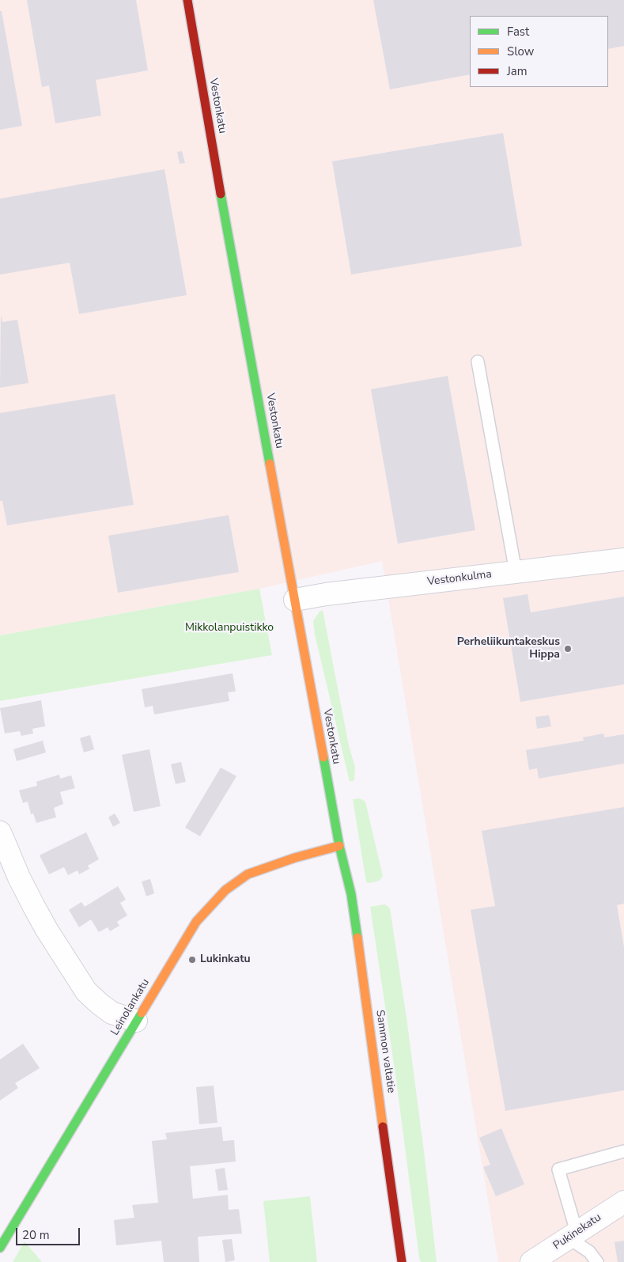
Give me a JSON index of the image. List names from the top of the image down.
{
  "streets": {
    "main road": ["Vestonkatu", "Leinolankatu", "Sammon valtatie"],
    "street": ["Vestonkulma", "Pukinekatu"]
  },
  "crossings": [
    ["Vestonkatu", "Vestonkulma"],
    ["Vestonkatu", "Leinolankatu"],
    ["Vestonkatu", "Sammon valtatie"],
    ["Leinolankatu", "Sammon valtatie"]
  ],
  "parks": ["Mikkolanpuistikko"],
  "places": ["Perheliikuntakeskus Hippa", "Lukinkatu"],
  "legend": ["Fast", "Slow", "Jam"],
  "scale_bar": "20 m"
}
